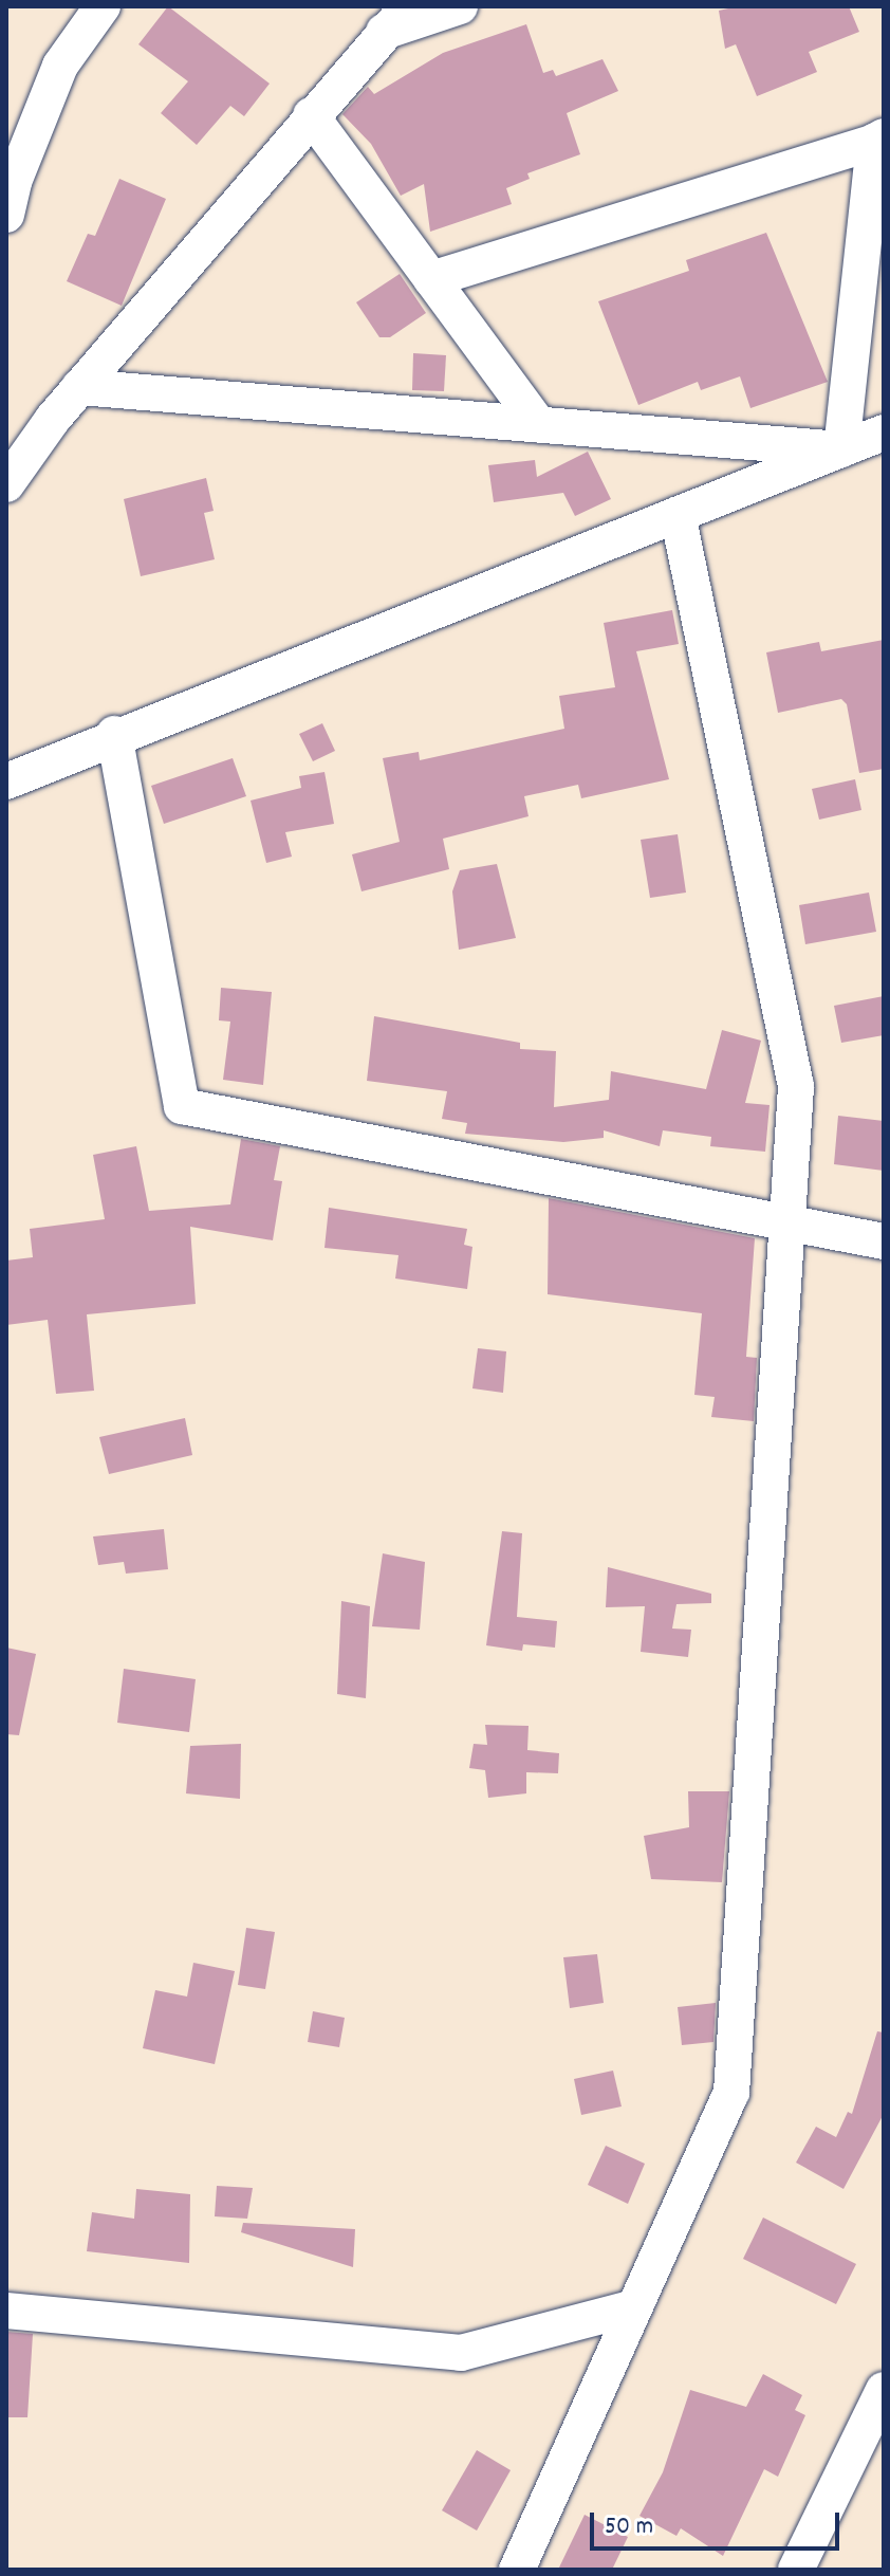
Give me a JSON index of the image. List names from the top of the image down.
{
  "scale_bar": "50 m"
}
